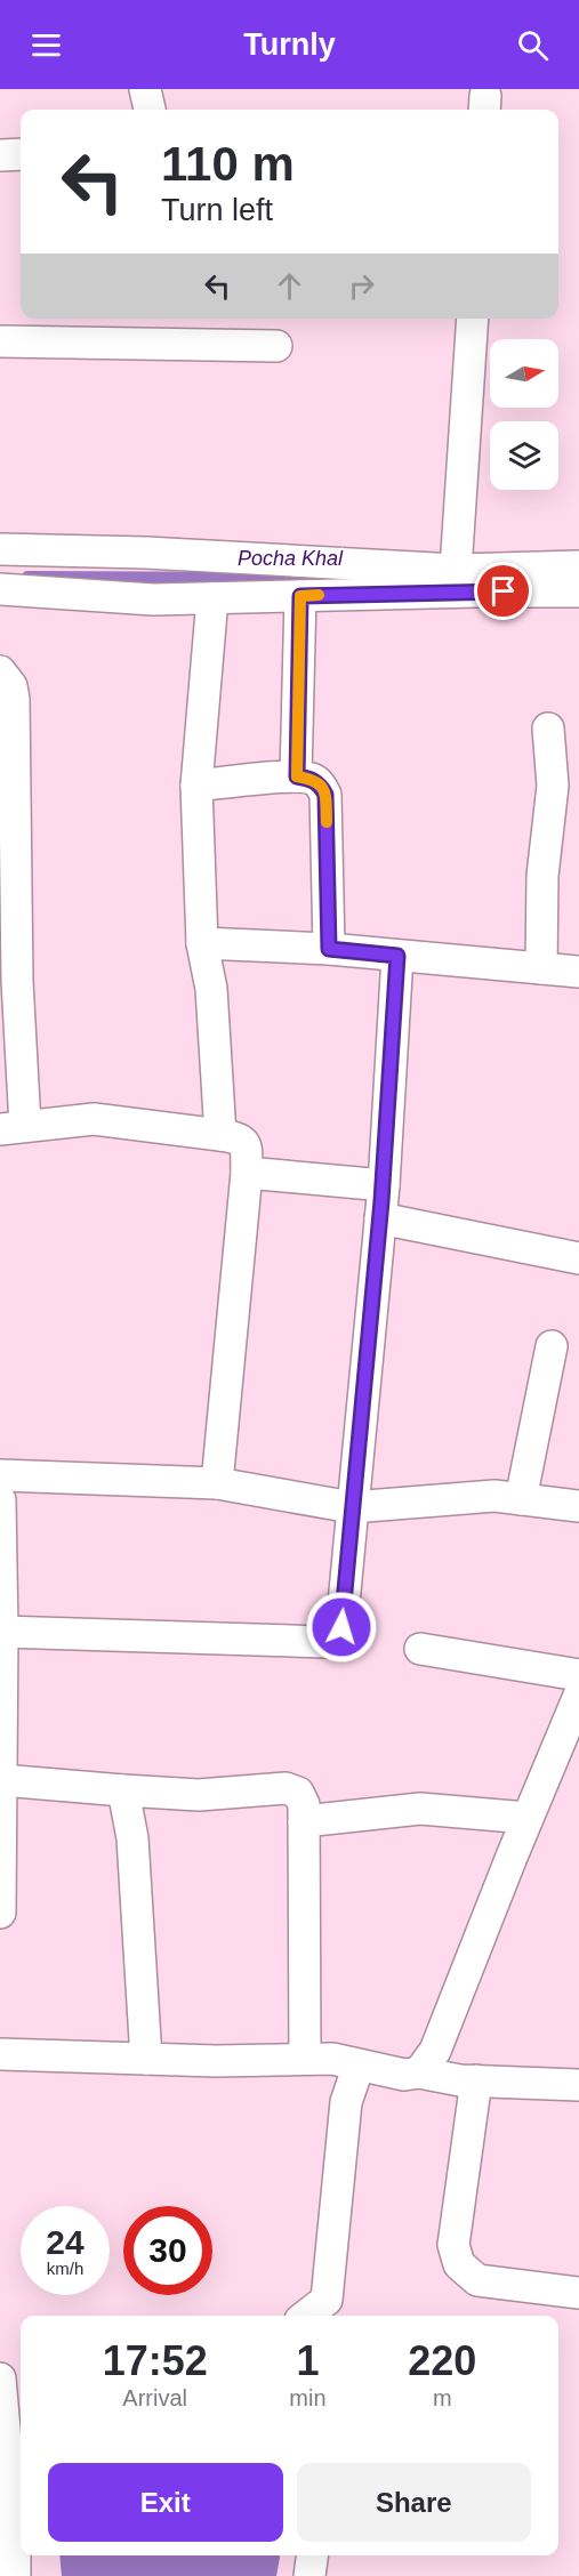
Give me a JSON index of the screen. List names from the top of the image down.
{
  "water": ["Pocha Khal"],
  "north": "right",
  "page": {
    "header": "Turnly",
    "turn": ["110 m", "Turn left"],
    "speed": "24 km/h",
    "limit": "30",
    "eta": [
      "17:52",
      "Arrival",
      "1",
      "min",
      "220",
      "m"
    ],
    "buttons": ["Exit", "Share"]
  }
}
